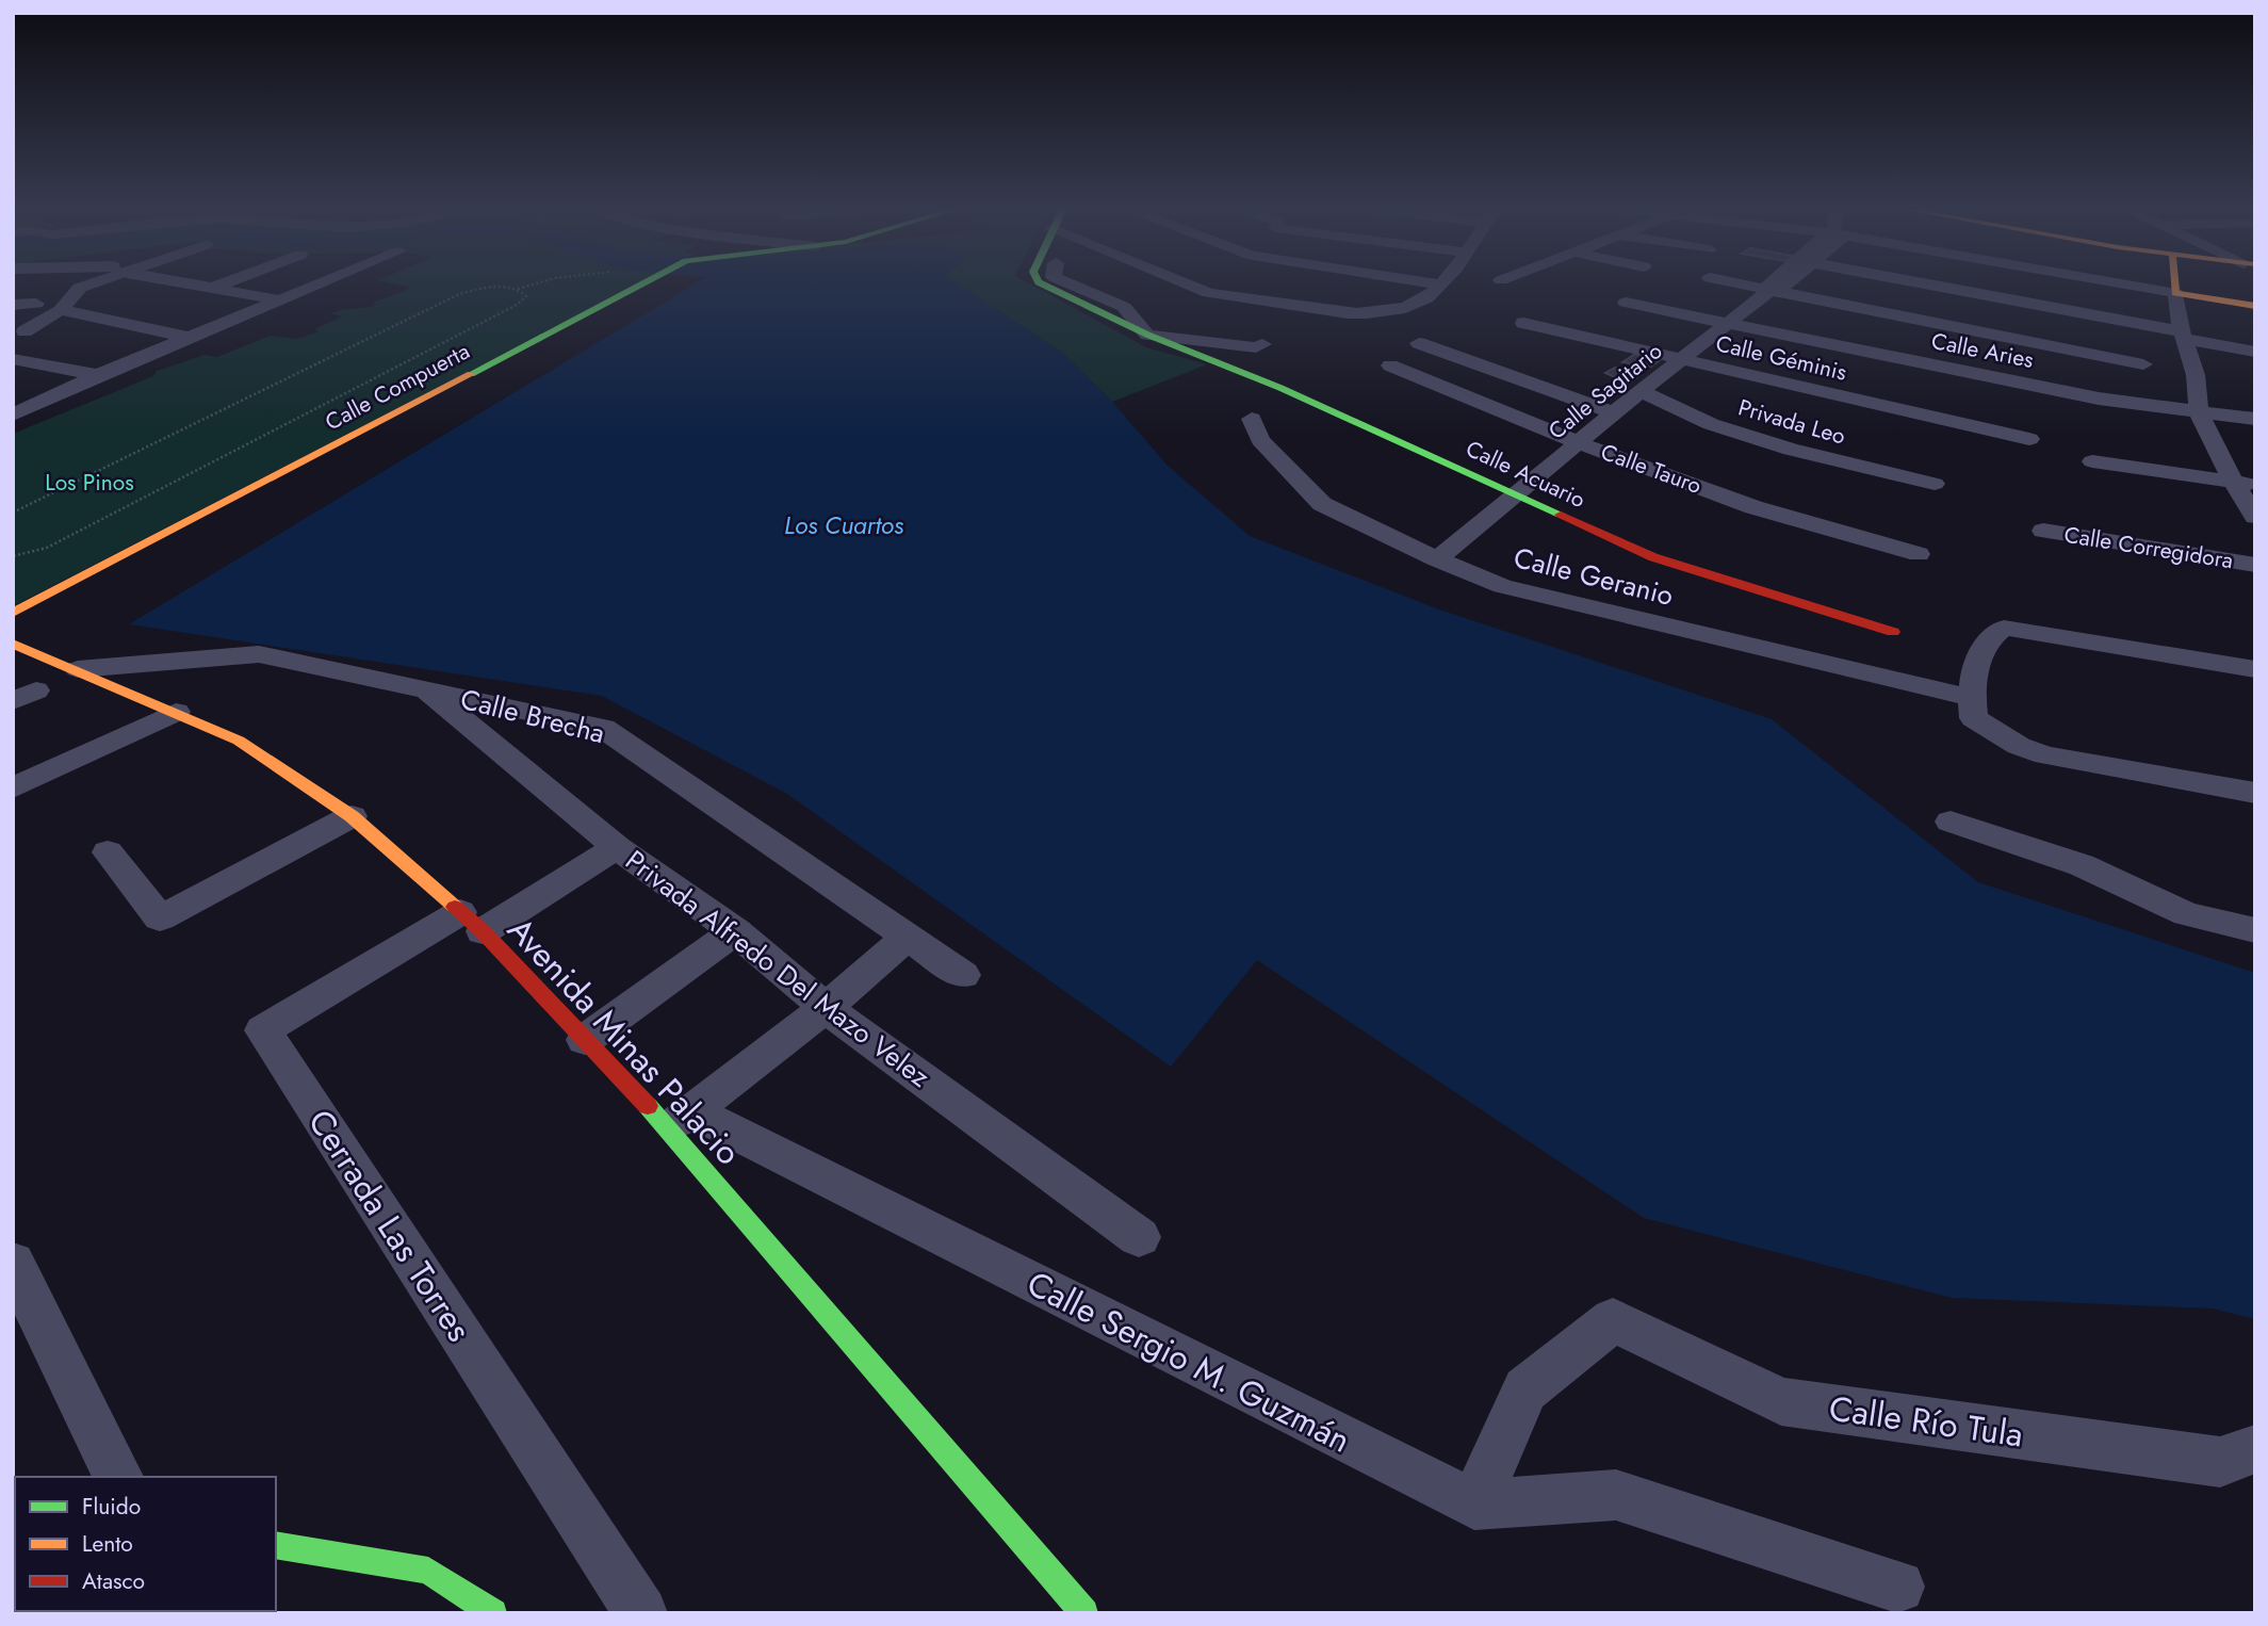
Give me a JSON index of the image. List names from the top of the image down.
{
  "streets": {
    "street": [
      "Calle Aries",
      "Calle Géminis",
      "Calle Compuerta",
      "Calle Sagitario",
      "Privada Leo",
      "Calle Tauro",
      "Calle Acuario",
      "Calle Corregidora",
      "Calle Geranio",
      "Calle Brecha",
      "Privada Alfredo Del Mazo Velez",
      "Avenida Minas Palacio",
      "Cerrada Las Torres",
      "Calle Sergio M. Guzmán",
      "Calle Río Tula"
    ]
  },
  "crossings": [
    ["Calle Aries", "Calle Sagitario"],
    ["Calle Géminis", "Calle Sagitario"],
    ["Calle Sagitario", "Privada Leo"],
    ["Calle Sagitario", "Calle Tauro"],
    ["Calle Sagitario", "Calle Acuario"],
    ["Calle Sagitario", "Calle Geranio"],
    ["Calle Brecha", "Privada Alfredo Del Mazo Velez"],
    ["Calle Brecha", "Avenida Minas Palacio"],
    ["Avenida Minas Palacio", "Cerrada Las Torres"],
    ["Avenida Minas Palacio", "Calle Sergio M. Guzmán"],
    ["Calle Sergio M. Guzmán", "Calle Río Tula"]
  ],
  "water": ["Los Cuartos"],
  "parks": ["Los Pinos"],
  "legend": ["Fluido", "Lento", "Atasco"]
}
